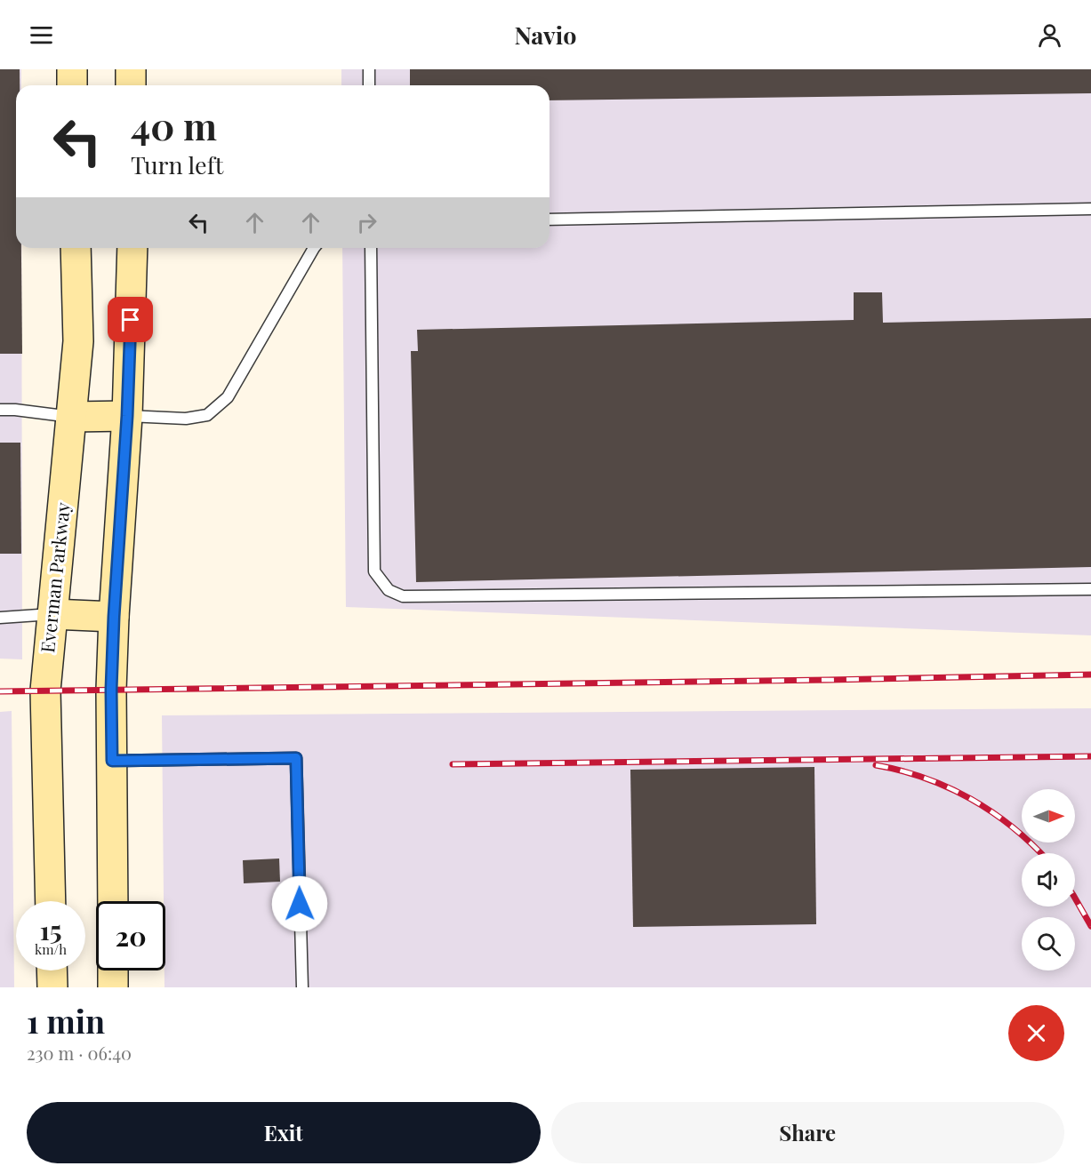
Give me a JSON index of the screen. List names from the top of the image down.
{
  "streets": {
    "main road": ["Everman Parkway"]
  },
  "north": "right",
  "page": {
    "header": "Navio",
    "turn": ["40 m", "Turn left"],
    "speed": "15 km/h",
    "limit": "20",
    "heading": ["1 min", "230 m · 06:40"],
    "buttons": ["Exit", "Share"]
  }
}
